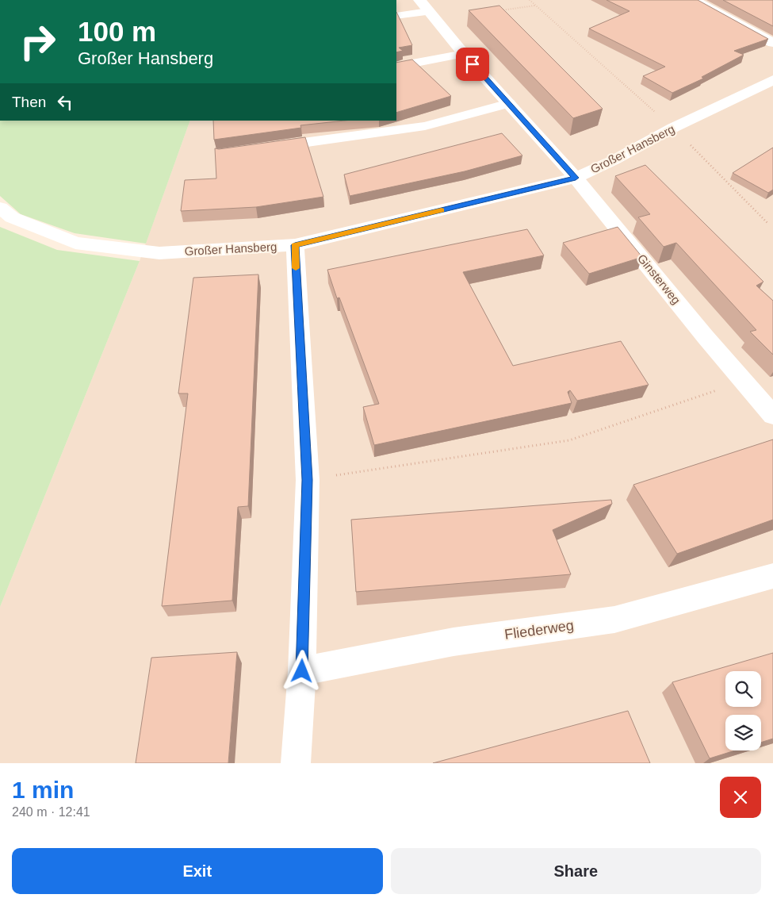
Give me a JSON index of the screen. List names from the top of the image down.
{
  "streets": {
    "street": ["Großer Hansberg", "Ginsterweg", "Fliederweg"]
  },
  "crossings": [
    ["Großer Hansberg", "Ginsterweg"]
  ],
  "page": {
    "turn": ["100 m", "Großer Hansberg"],
    "then": "Then",
    "heading": ["1 min", "240 m · 12:41"],
    "buttons": ["Exit", "Share"]
  }
}
